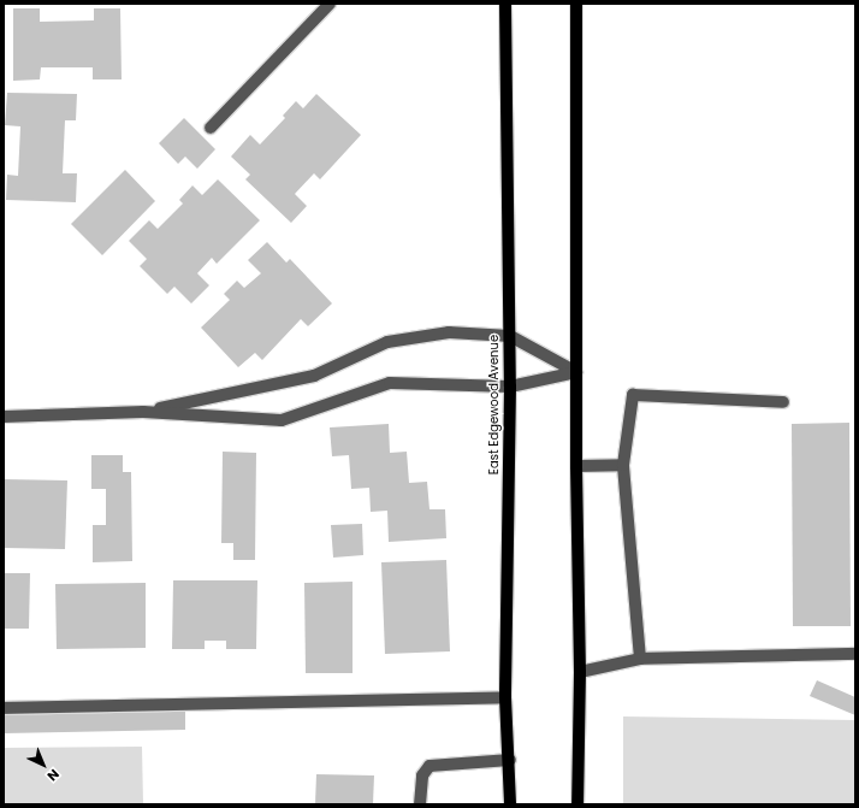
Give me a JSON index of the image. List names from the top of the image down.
{
  "streets": {
    "main road": ["East Edgewood Avenue"]
  },
  "north": "bottom right"
}
